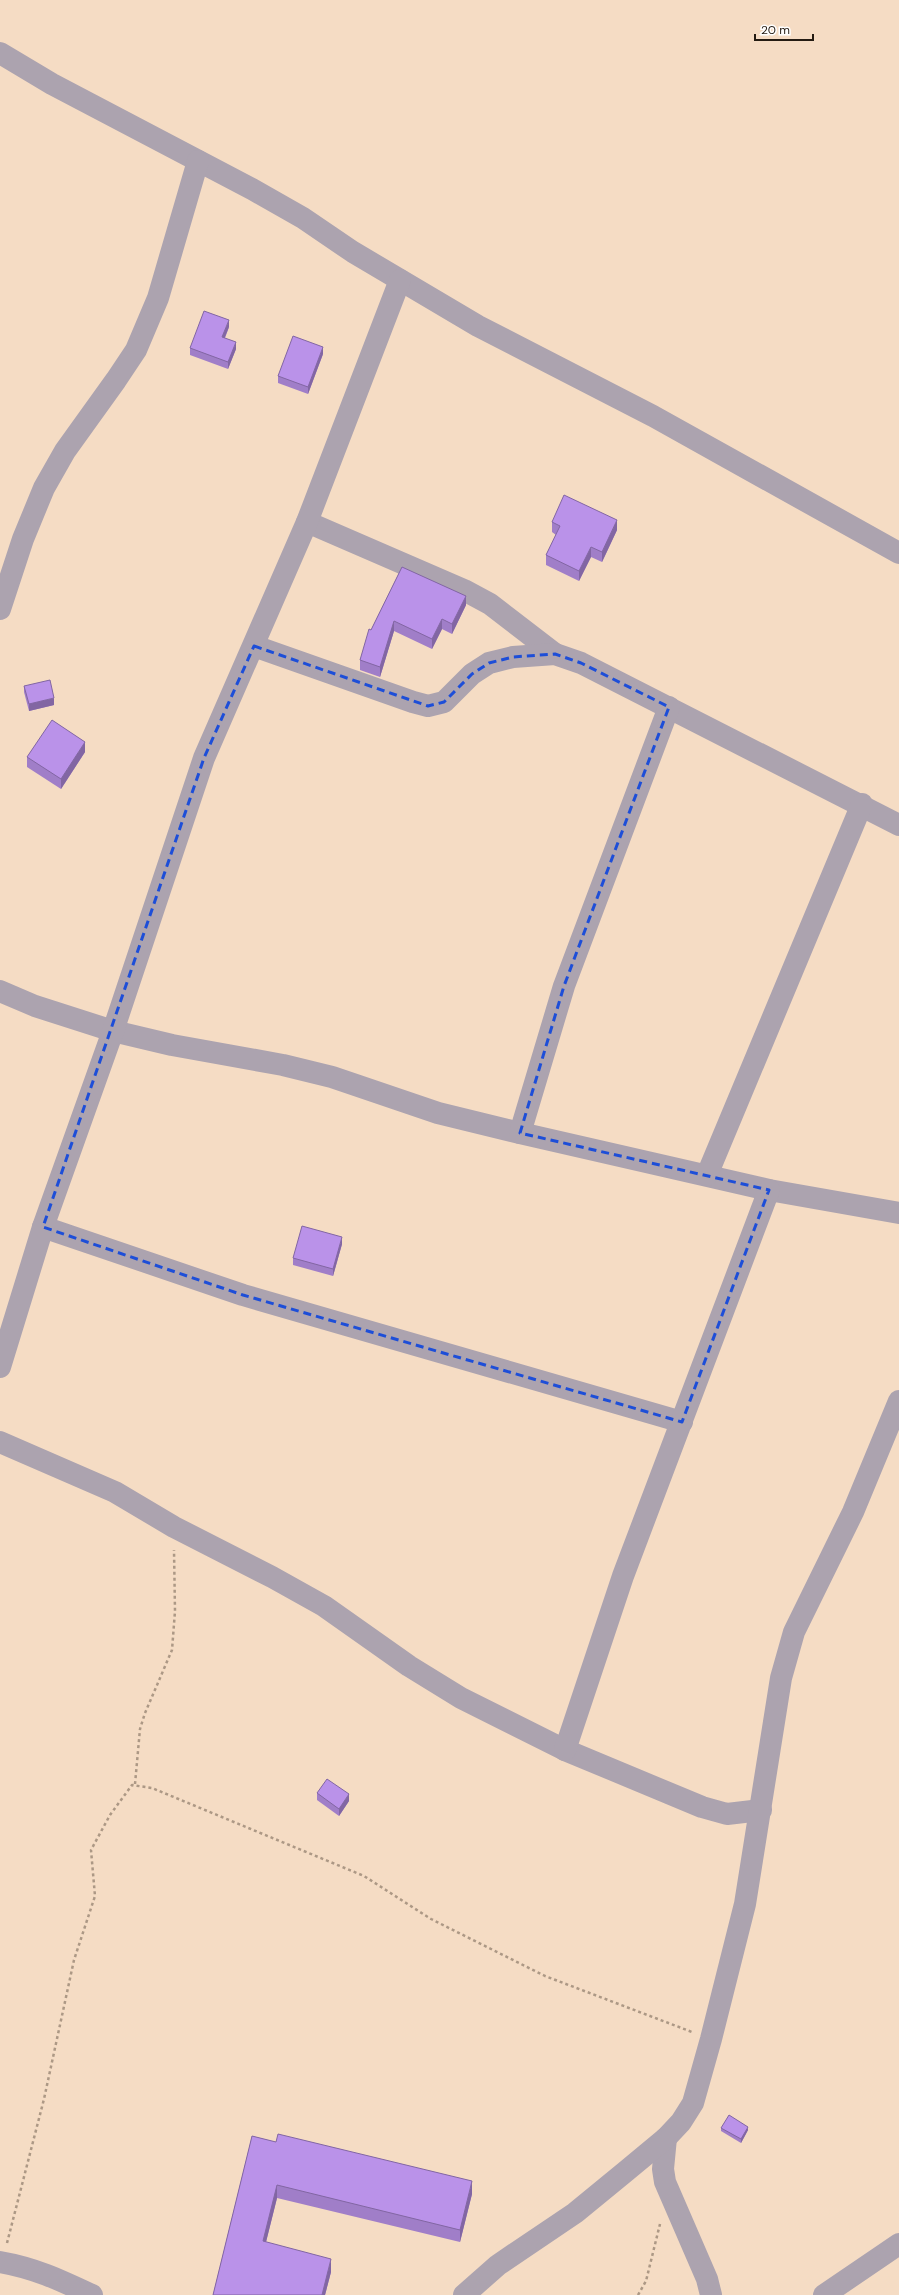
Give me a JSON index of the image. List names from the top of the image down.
{
  "scale_bar": "20 m"
}
